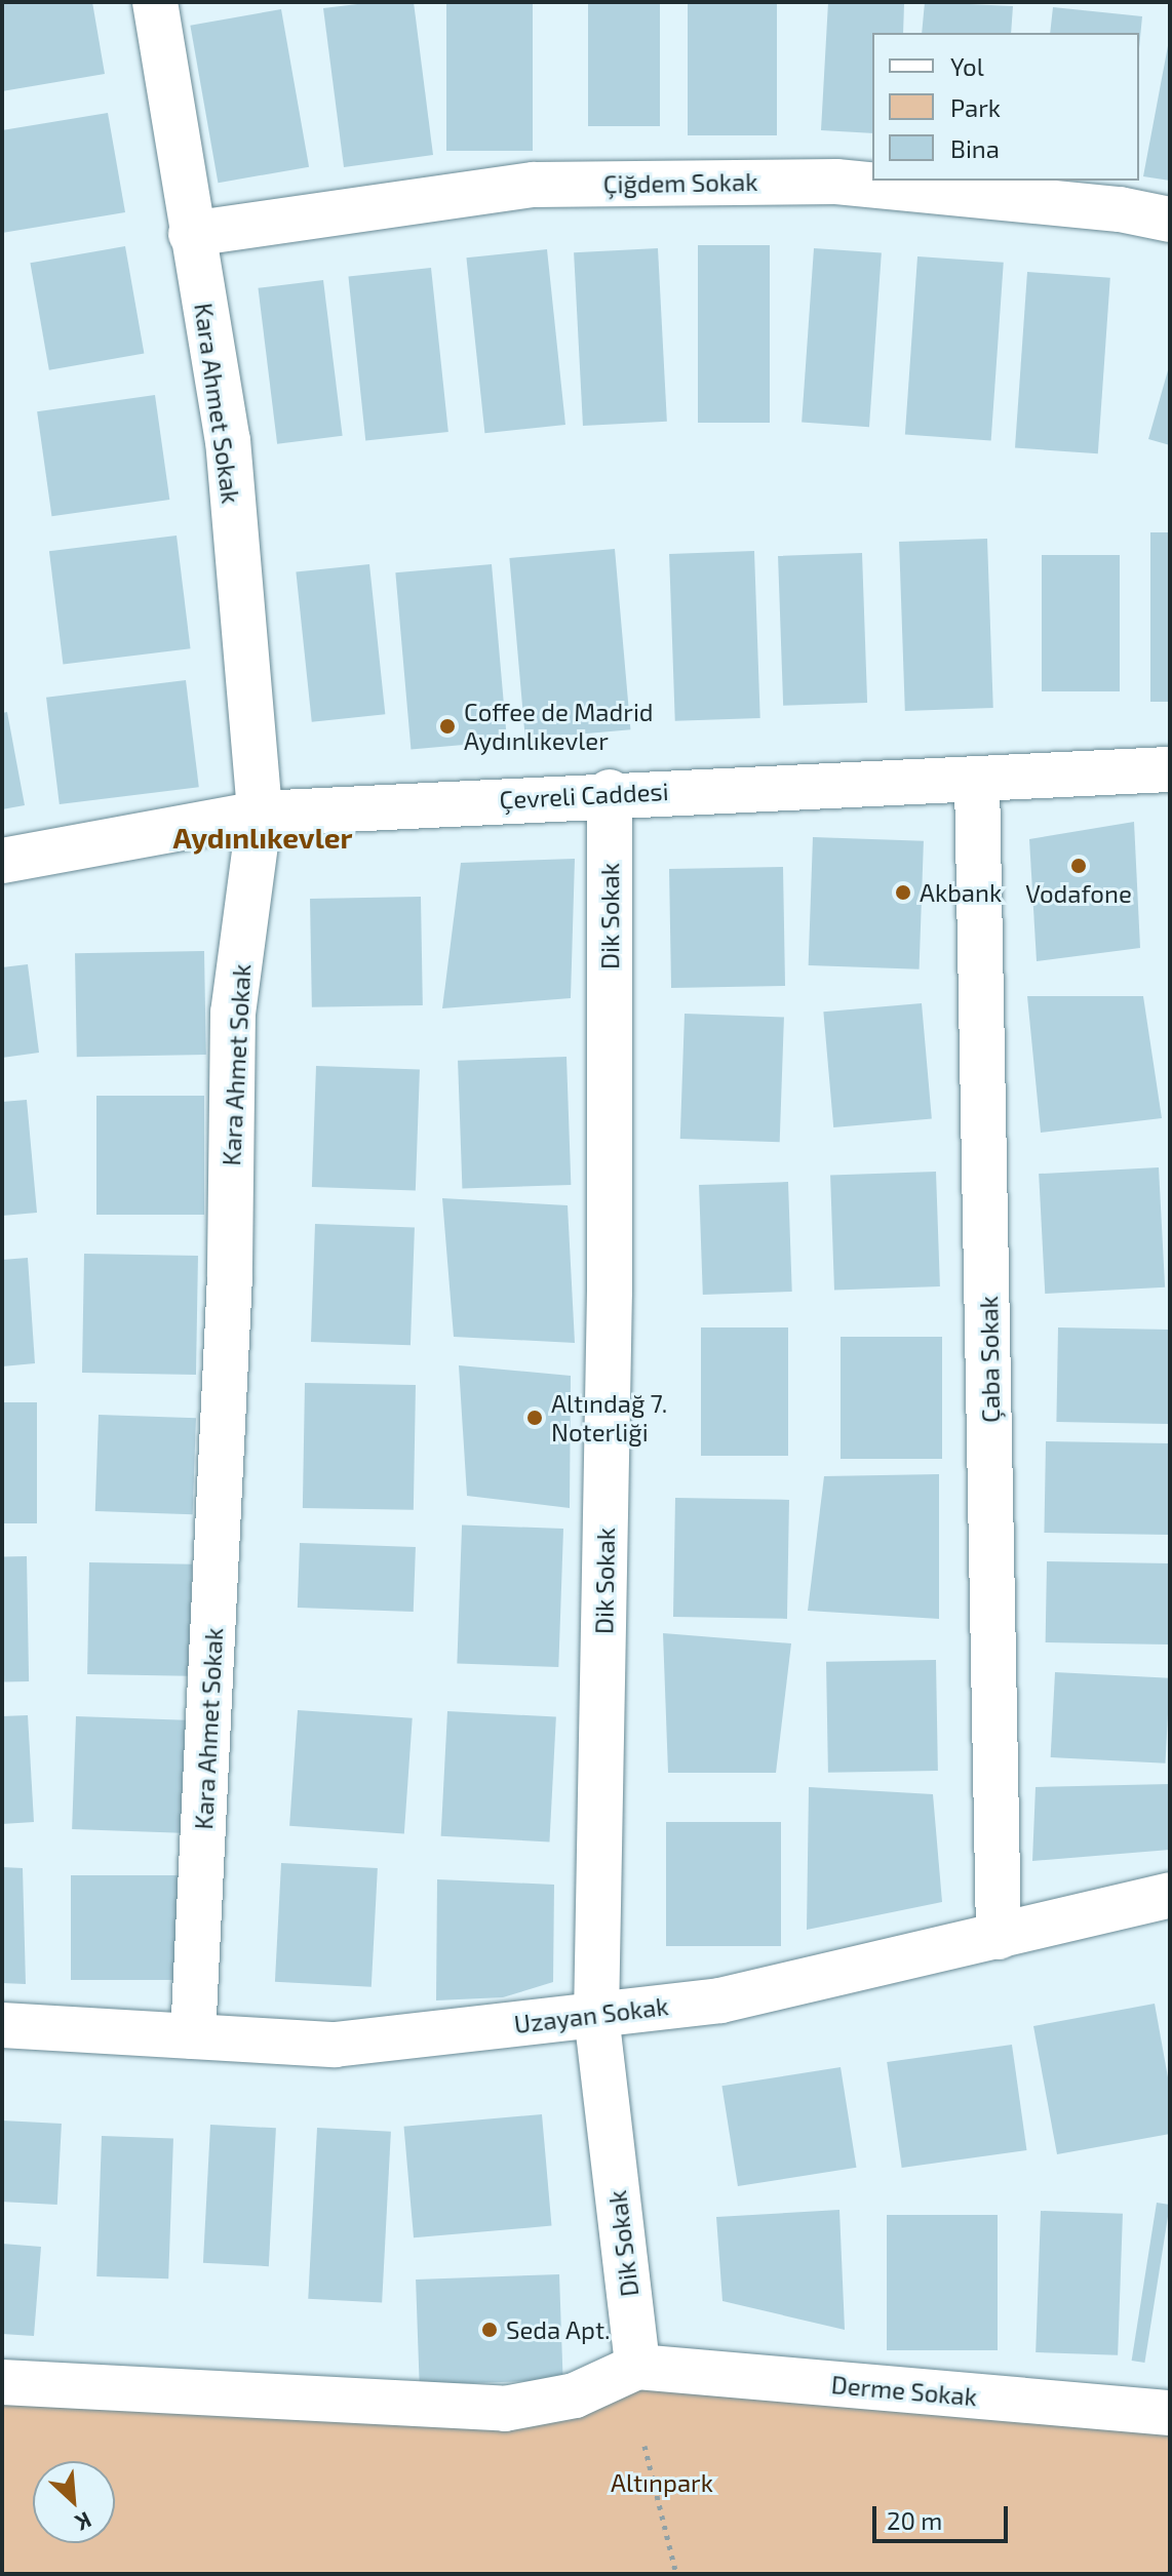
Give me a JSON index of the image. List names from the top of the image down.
{
  "streets": {
    "street": [
      "Çiğdem Sokak",
      "Kara Ahmet Sokak",
      "Çevreli Caddesi",
      "Dik Sokak",
      "Çaba Sokak",
      "Uzayan Sokak",
      "Derme Sokak"
    ]
  },
  "crossings": [
    ["Çiğdem Sokak", "Kara Ahmet Sokak"],
    ["Kara Ahmet Sokak", "Çevreli Caddesi"],
    ["Kara Ahmet Sokak", "Uzayan Sokak"],
    ["Çevreli Caddesi", "Dik Sokak"],
    ["Çevreli Caddesi", "Çaba Sokak"],
    ["Dik Sokak", "Uzayan Sokak"],
    ["Dik Sokak", "Derme Sokak"],
    ["Çaba Sokak", "Uzayan Sokak"]
  ],
  "districts": ["Aydınlıkevler"],
  "parks": ["Altınpark"],
  "places": [
    "Coffee de Madrid Aydınlıkevler",
    "Vodafone",
    "Akbank",
    "Altındağ 7. Noterliği",
    "Seda Apt."
  ],
  "legend": ["Yol", "Park", "Bina"],
  "scale_bar": "20 m",
  "north": "bottom right"
}
